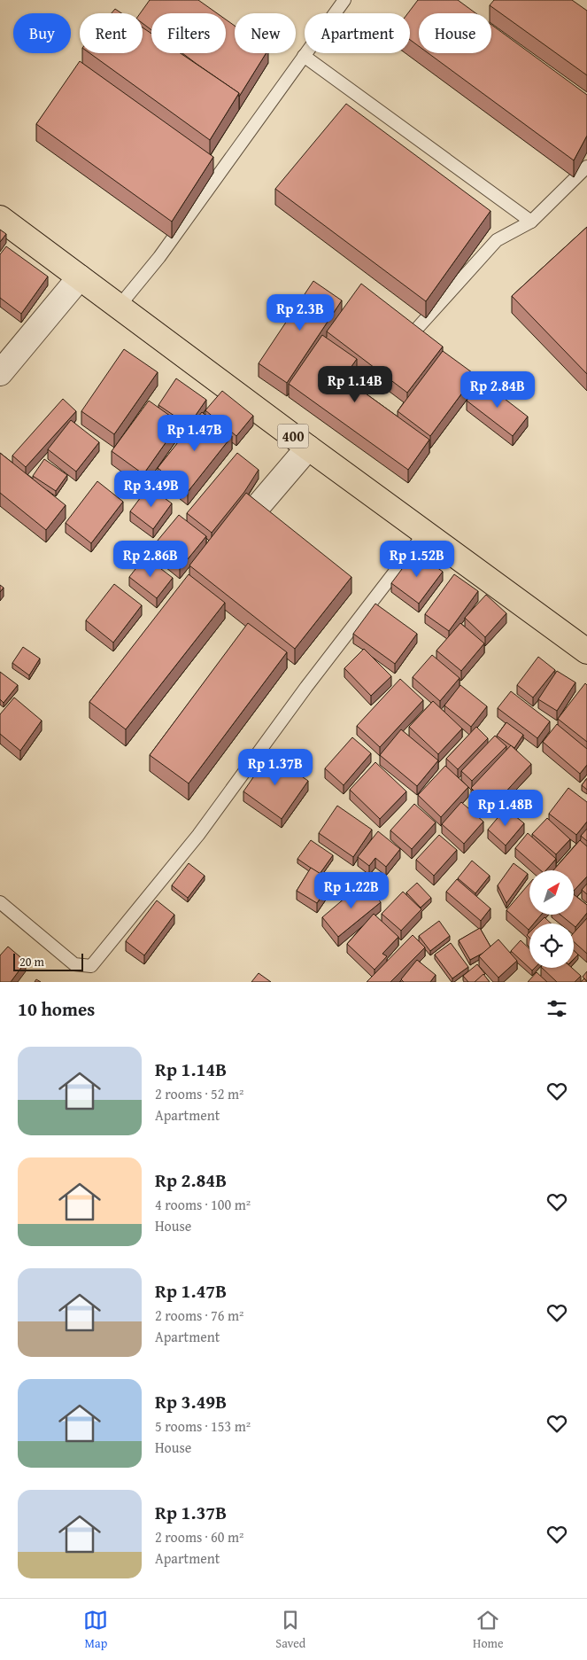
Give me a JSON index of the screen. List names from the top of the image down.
{
  "streets": {
    "main road": ["400"]
  },
  "scale_bar": "20 m",
  "north": "top right",
  "page": {
    "chip": [
      "Buy",
      "Rent",
      "Filters",
      "New",
      "Apartment",
      "House"
    ],
    "price": [
      "Rp 2.3B",
      "Rp 1.14B",
      "Rp 2.84B",
      "Rp 1.47B",
      "Rp 3.49B",
      "Rp 2.86B",
      "Rp 1.52B",
      "Rp 1.37B",
      "Rp 1.48B",
      "Rp 1.22B"
    ],
    "scale": "20 m",
    "heading": "10 homes",
    "list": [
      {
        "name": "Rp 1.14B",
        "note": "2 rooms · 52 m² · Apartment"
      },
      {
        "name": "Rp 2.84B",
        "note": "4 rooms · 100 m² · House"
      },
      {
        "name": "Rp 1.47B",
        "note": "2 rooms · 76 m² · Apartment"
      },
      {
        "name": "Rp 3.49B",
        "note": "5 rooms · 153 m² · House"
      },
      {
        "name": "Rp 1.37B",
        "note": "2 rooms · 60 m² · Apartment"
      }
    ],
    "tabs": ["Map", "Saved", "Home"]
  }
}
